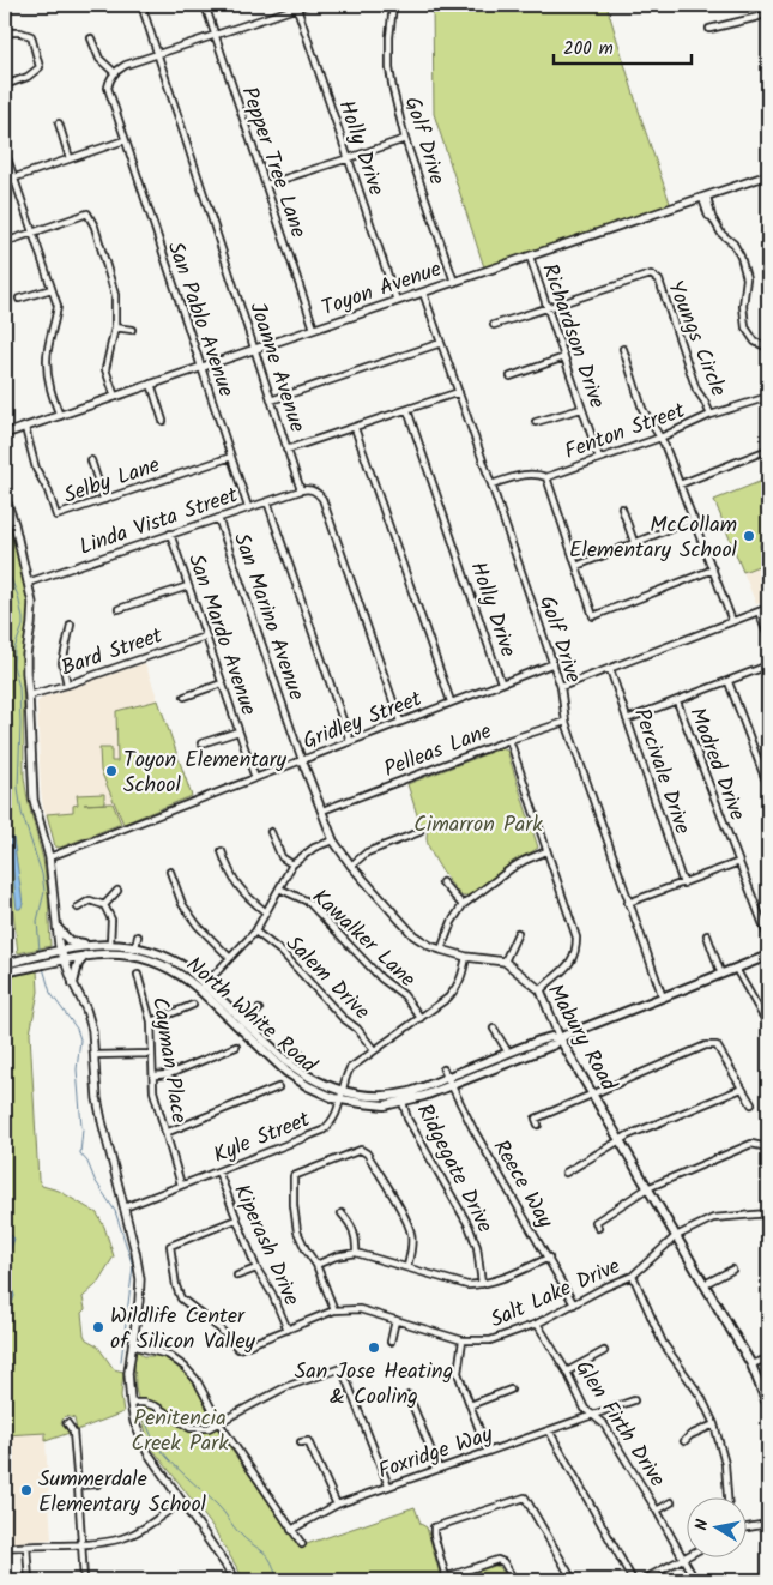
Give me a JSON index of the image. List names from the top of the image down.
{
  "streets": {
    "main road": ["North White Road", "Mabury Road"],
    "street": [
      "Golf Drive",
      "Holly Drive",
      "Pepper Tree Lane",
      "Toyon Avenue",
      "San Pablo Avenue",
      "Richardson Drive",
      "Youngs Circle",
      "Joanne Avenue",
      "Fenton Street",
      "Selby Lane",
      "Linda Vista Street",
      "San Marino Avenue",
      "San Mardo Avenue",
      "Bard Street",
      "Gridley Street",
      "Pelleas Lane",
      "Modred Drive",
      "Percivale Drive",
      "Kawalker Lane",
      "Salem Drive",
      "Cayman Place",
      "Kyle Street",
      "Ridgegate Drive",
      "Reece Way",
      "Kiperash Drive",
      "Salt Lake Drive",
      "Glen Firth Drive",
      "Foxridge Way"
    ]
  },
  "crossings": [
    ["Golf Drive", "Toyon Avenue"],
    ["Golf Drive", "Fenton Street"],
    ["Golf Drive", "Gridley Street"],
    ["Golf Drive", "Pelleas Lane"],
    ["Golf Drive", "North White Road"],
    ["Holly Drive", "Toyon Avenue"],
    ["Holly Drive", "Gridley Street"],
    ["Pepper Tree Lane", "Toyon Avenue"],
    ["Toyon Avenue", "San Pablo Avenue"],
    ["Toyon Avenue", "Richardson Drive"],
    ["Toyon Avenue", "Joanne Avenue"],
    ["Toyon Avenue", "Selby Lane"],
    ["San Pablo Avenue", "Selby Lane"],
    ["San Pablo Avenue", "Linda Vista Street"],
    ["Richardson Drive", "Youngs Circle"],
    ["Richardson Drive", "Fenton Street"],
    ["Youngs Circle", "Fenton Street"],
    ["Joanne Avenue", "Linda Vista Street"],
    ["Linda Vista Street", "San Marino Avenue"],
    ["Linda Vista Street", "San Mardo Avenue"],
    ["San Marino Avenue", "Gridley Street"],
    ["San Mardo Avenue", "Bard Street"],
    ["San Mardo Avenue", "Gridley Street"],
    ["Kawalker Lane", "Kyle Street"],
    ["Salem Drive", "Kyle Street"],
    ["North White Road", "Mabury Road"],
    ["North White Road", "Kyle Street"],
    ["North White Road", "Ridgegate Drive"],
    ["North White Road", "Reece Way"],
    ["Mabury Road", "Salt Lake Drive"],
    ["Cayman Place", "Kyle Street"],
    ["Kyle Street", "Kiperash Drive"],
    ["Reece Way", "Salt Lake Drive"],
    ["Kiperash Drive", "Salt Lake Drive"],
    ["Salt Lake Drive", "Glen Firth Drive"],
    ["Glen Firth Drive", "Foxridge Way"]
  ],
  "parks": ["Cimarron Park", "Penitencia Creek Park"],
  "places": [
    "McCollam Elementary School",
    "Toyon Elementary School",
    "Wildlife Center of Silicon Valley",
    "San Jose Heating & Cooling",
    "Summerdale Elementary School"
  ],
  "scale_bar": "200 m",
  "north": "left"
}
